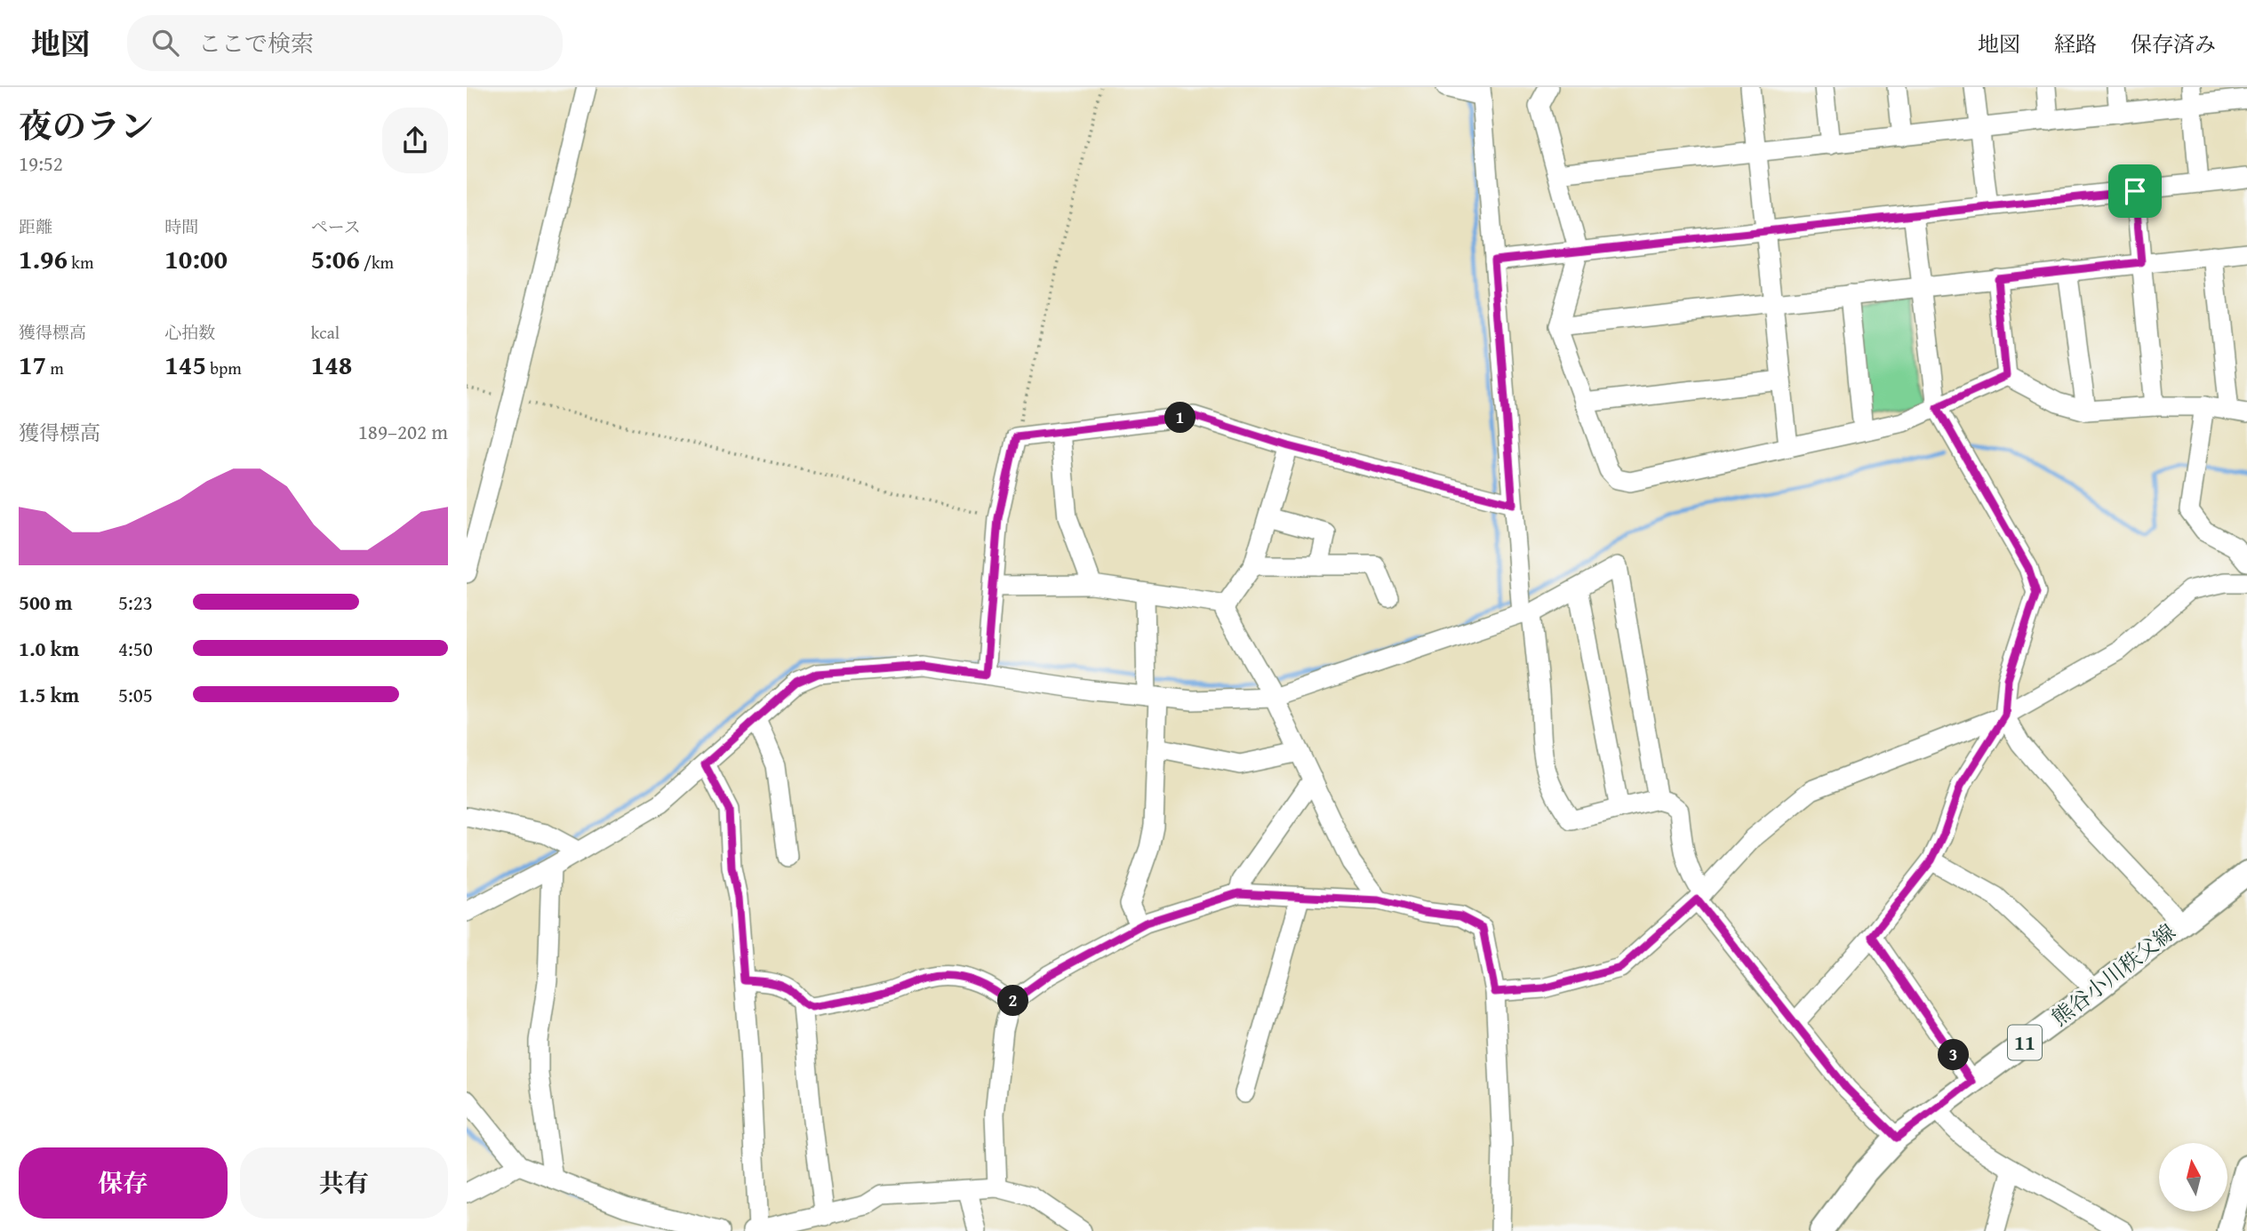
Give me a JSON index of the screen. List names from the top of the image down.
{
  "streets": {
    "main road": ["熊谷小川秩父線", "11"]
  },
  "north": "top",
  "page": {
    "header": "地図",
    "search": "ここで検索",
    "nav": ["地図", "経路", "保存済み"],
    "heading": ["夜のラン", "19:52"],
    "stats": [
      ["距離", "1.96 km"],
      ["時間", "10:00"],
      ["ペース", "5:06 /km"],
      ["獲得標高", "17 m"],
      ["心拍数", "145 bpm"],
      ["kcal", "148"]
    ],
    "pins": ["1", "2", "3"],
    "chart": ["獲得標高", "189–202 m"],
    "list": [
      {
        "name": "500 m",
        "note": "5:23"
      },
      {
        "name": "1.0 km",
        "note": "4:50"
      },
      {
        "name": "1.5 km",
        "note": "5:05"
      }
    ],
    "buttons": ["保存", "共有"]
  }
}
